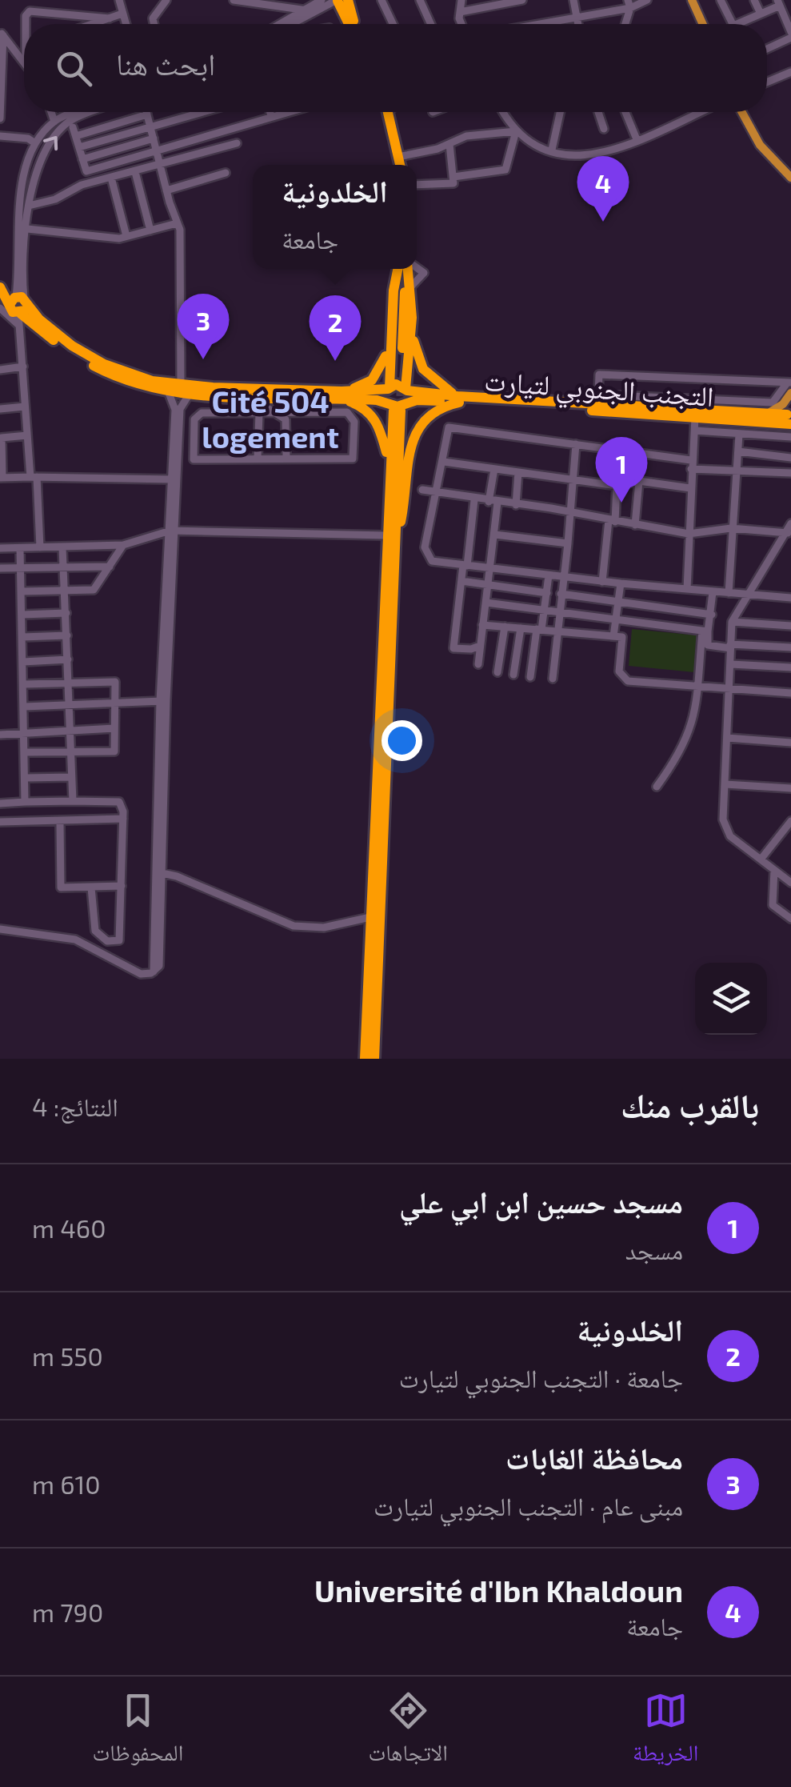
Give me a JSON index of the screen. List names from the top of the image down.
{
  "streets": {
    "highway": ["التجنب الجنوبي لتيارت"]
  },
  "districts": ["Cité 504 logement"],
  "page": {
    "search": "ابحث هنا",
    "pins": [
      "4",
      "3",
      "2",
      "1"
    ],
    "popup": ["الخلدونية", "جامعة"],
    "heading": ["بالقرب منك", "النتائج: 4"],
    "list": [
      {
        "mark": "1",
        "name": "مسجد حسين ابن ابي علي",
        "note": "مسجد",
        "value": "460 m"
      },
      {
        "mark": "2",
        "name": "الخلدونية",
        "note": "جامعة · التجنب الجنوبي لتيارت",
        "value": "550 m"
      },
      {
        "mark": "3",
        "name": "محافظة الغابات",
        "note": "مبنى عام · التجنب الجنوبي لتيارت",
        "value": "610 m"
      },
      {
        "mark": "4",
        "name": "Université d'Ibn Khaldoun",
        "note": "جامعة",
        "value": "790 m"
      }
    ],
    "nav": ["الخريطة", "الاتجاهات", "المحفوظات"]
  }
}
